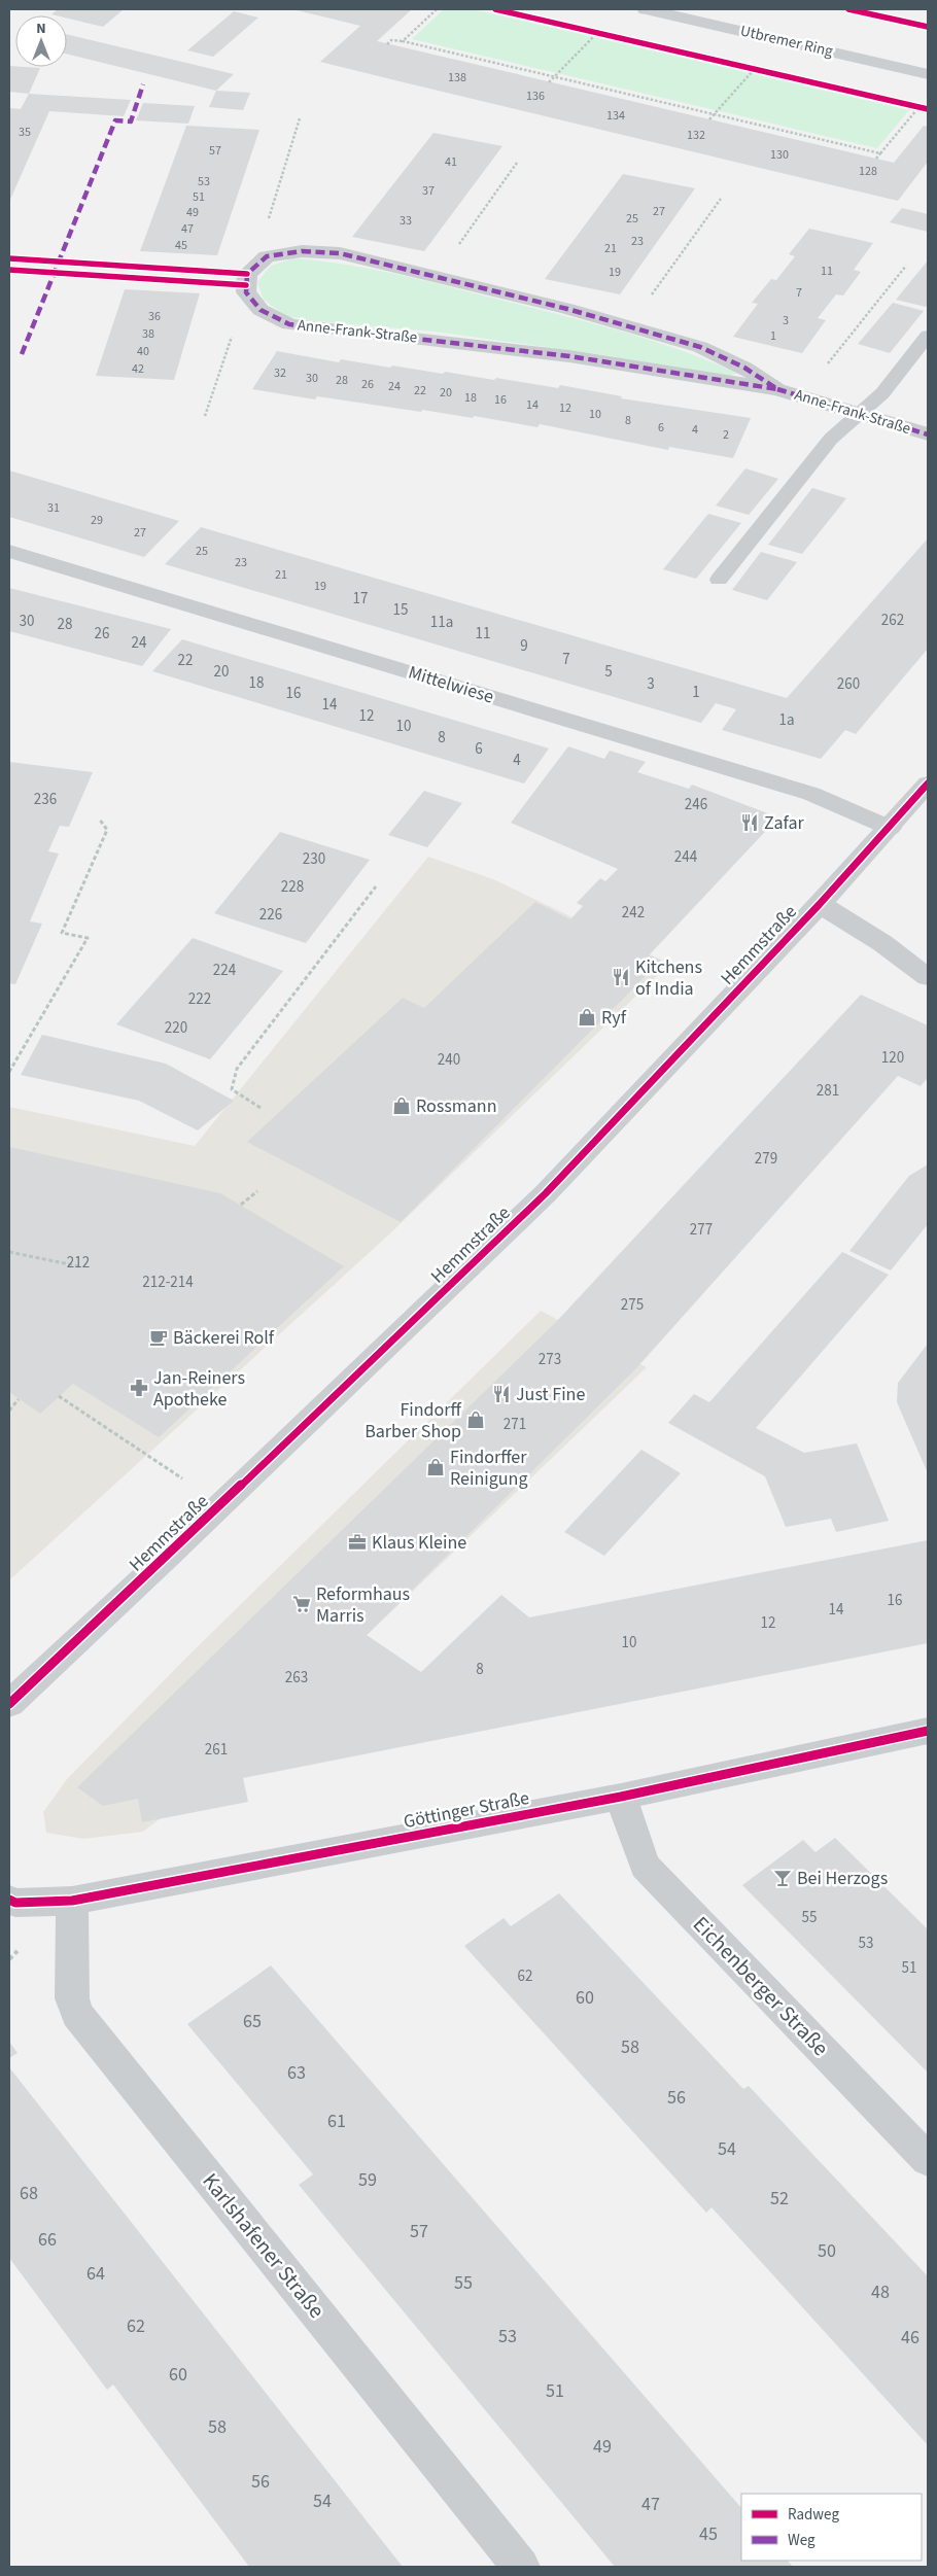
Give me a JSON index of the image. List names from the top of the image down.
{
  "streets": {
    "street": [
      "Utbremer Ring",
      "Anne-Frank-Straße",
      "Mittelwiese",
      "Hemmstraße",
      "Göttinger Straße",
      "Eichenberger Straße",
      "Karlshafener Straße"
    ]
  },
  "crossings": [
    ["Mittelwiese", "Hemmstraße"],
    ["Göttinger Straße", "Eichenberger Straße"],
    ["Göttinger Straße", "Karlshafener Straße"]
  ],
  "places": {
    "restaurant": ["Zafar", "Kitchens of India", "Just Fine"],
    "shop": [
      "Ryf",
      "Rossmann",
      "Findorff Barber Shop",
      "Findorffer Reinigung"
    ],
    "cafe": ["Bäckerei Rolf"],
    "pharmacy": ["Jan-Reiners Apotheke"],
    "office": ["Klaus Kleine"],
    "supermarket": ["Reformhaus Marris"],
    "bar": ["Bei Herzogs"]
  },
  "house_numbers": [
    "138",
    "136",
    "134",
    "35",
    "132",
    "57",
    "130",
    "41",
    "128",
    "53",
    "37",
    "51",
    "27",
    "49",
    "25",
    "33",
    "47",
    "23",
    "45",
    "21",
    "11",
    "19",
    "7",
    "36",
    "3",
    "38",
    "1",
    "40",
    "42",
    "32",
    "30",
    "28",
    "26",
    "24",
    "22",
    "20",
    "18",
    "16",
    "14",
    "12",
    "10",
    "8",
    "6",
    "4",
    "2",
    "31",
    "29",
    "27",
    "25",
    "23",
    "21",
    "19",
    "17",
    "15",
    "262",
    "30",
    "11a",
    "28",
    "26",
    "11",
    "24",
    "9",
    "7",
    "22",
    "20",
    "5",
    "18",
    "3",
    "260",
    "1",
    "16",
    "14",
    "12",
    "1a",
    "10",
    "8",
    "6",
    "4",
    "236",
    "246",
    "244",
    "230",
    "228",
    "242",
    "226",
    "224",
    "222",
    "220",
    "120",
    "240",
    "281",
    "279",
    "277",
    "212",
    "212-214",
    "275",
    "273",
    "271",
    "16",
    "14",
    "12",
    "10",
    "8",
    "263",
    "261",
    "55",
    "53",
    "51",
    "62",
    "60",
    "65",
    "58",
    "63",
    "56",
    "61",
    "54",
    "59",
    "68",
    "52",
    "57",
    "66",
    "50",
    "64",
    "55",
    "48",
    "62",
    "53",
    "46",
    "60",
    "51",
    "58",
    "49",
    "56",
    "54",
    "47",
    "45"
  ],
  "legend": ["Radweg", "Weg"],
  "north": "top"
}
